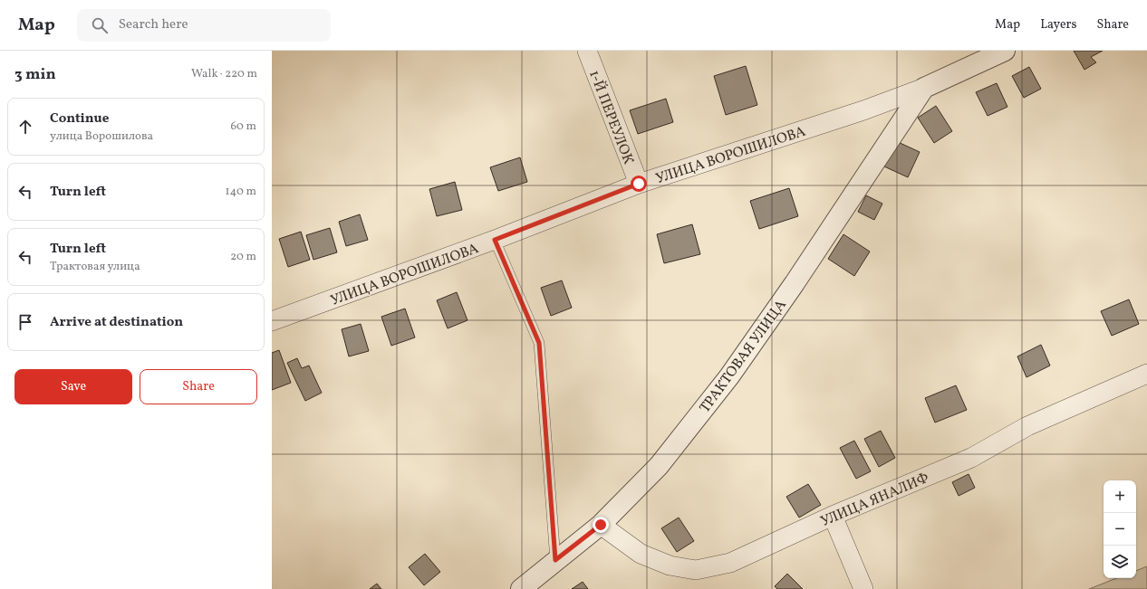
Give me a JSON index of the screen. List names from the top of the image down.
{
  "streets": {
    "street": [
      "1-Й ПЕРЕУЛОК",
      "УЛИЦА ВОРОШИЛОВА",
      "ТРАКТОВАЯ УЛИЦА",
      "УЛИЦА ЯНАЛИФ"
    ]
  },
  "crossings": [
    ["1-Й ПЕРЕУЛОК", "УЛИЦА ВОРОШИЛОВА"],
    ["УЛИЦА ВОРОШИЛОВА", "ТРАКТОВАЯ УЛИЦА"],
    ["ТРАКТОВАЯ УЛИЦА", "УЛИЦА ЯНАЛИФ"]
  ],
  "page": {
    "header": "Map",
    "search": "Search here",
    "nav": ["Map", "Layers", "Share"],
    "heading": ["3 min", "Walk · 220 m"],
    "list": [
      ["Continue", "улица Ворошилова", "60 m"],
      ["Turn left", "140 m"],
      ["Turn left", "Трактовая улица", "20 m"],
      "Arrive at destination"
    ],
    "buttons": ["Save", "Share"],
    "map_buttons": ["+", "−"]
  }
}
